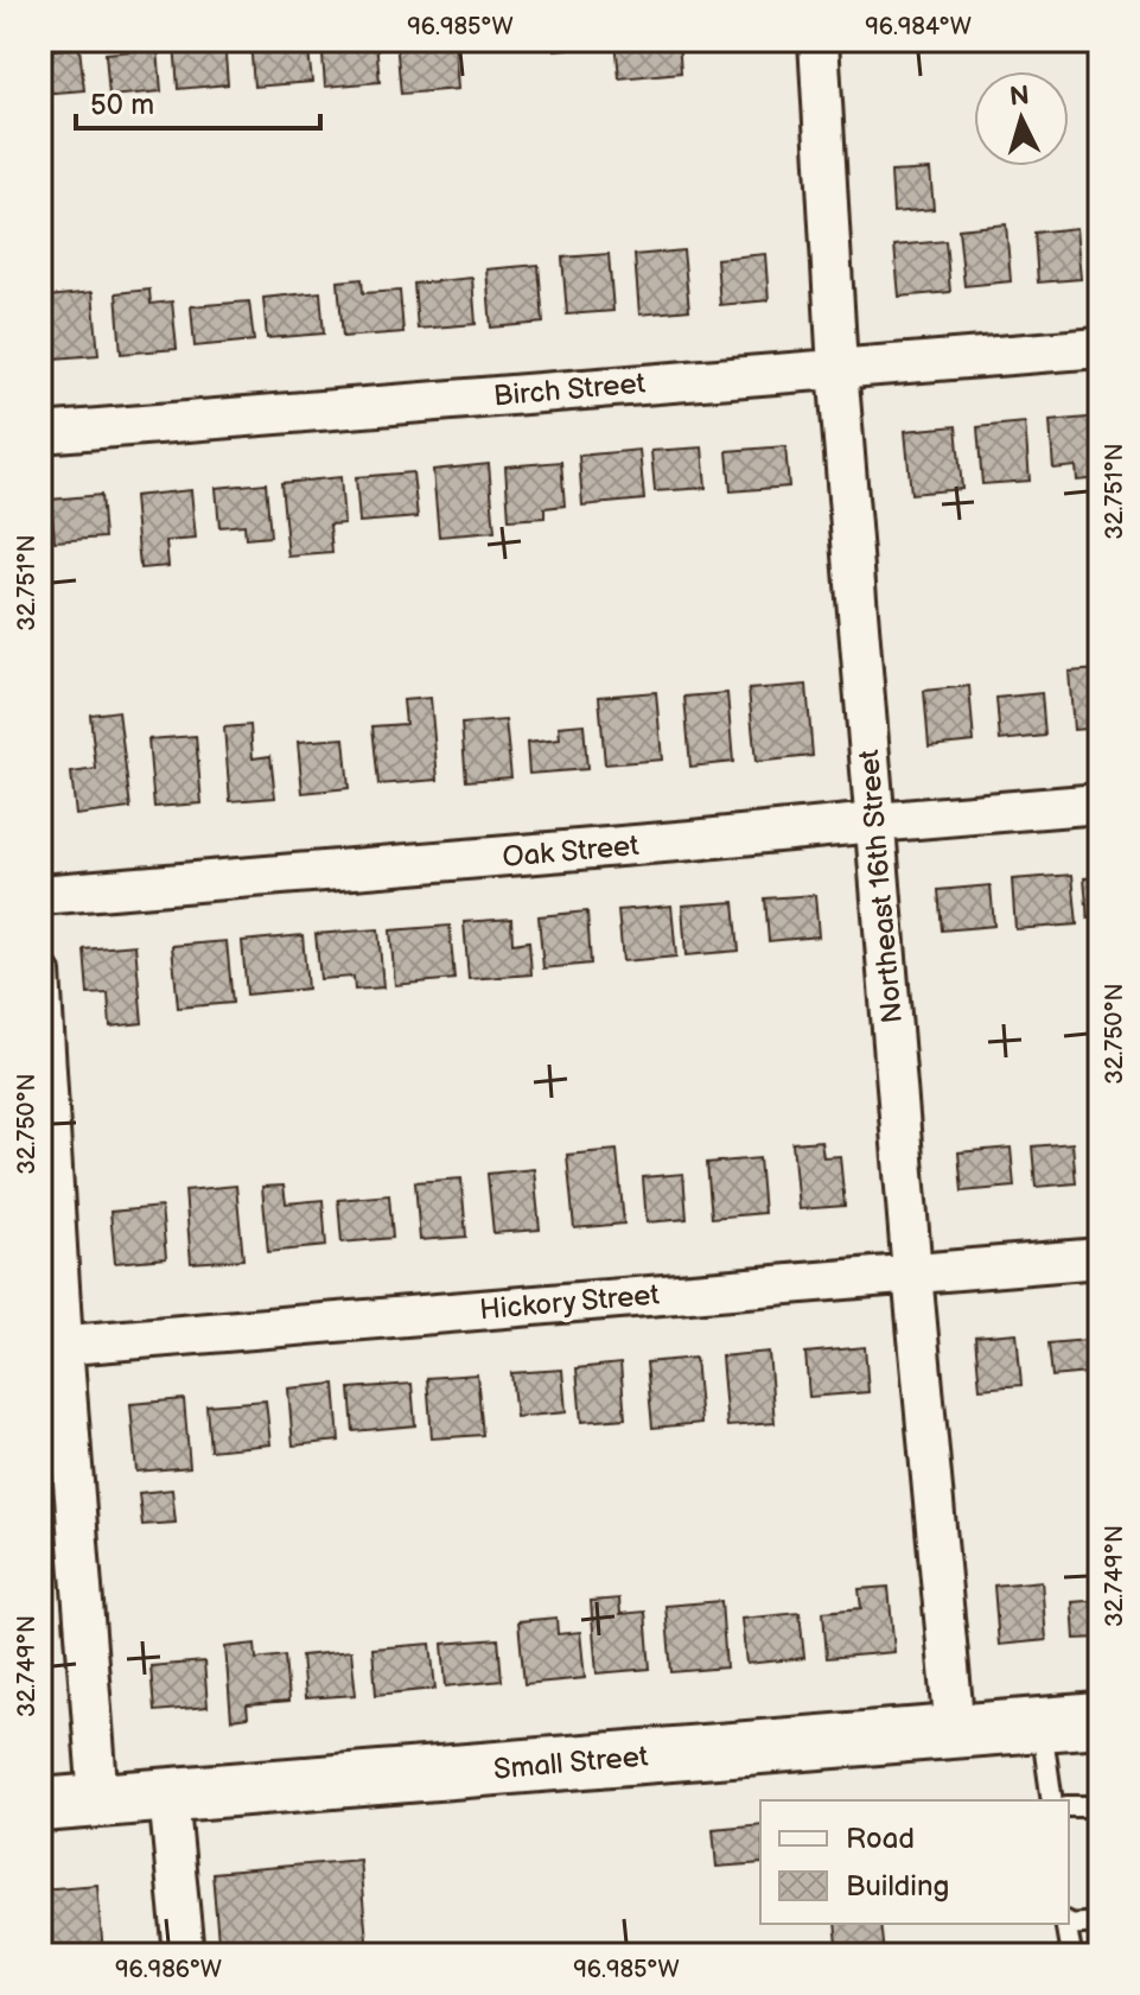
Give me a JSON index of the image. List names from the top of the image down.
{
  "streets": {
    "street": [
      "Birch Street",
      "Oak Street",
      "Northeast 16th Street",
      "Hickory Street",
      "Small Street"
    ]
  },
  "crossings": [
    ["Birch Street", "Northeast 16th Street"],
    ["Oak Street", "Northeast 16th Street"],
    ["Northeast 16th Street", "Hickory Street"],
    ["Northeast 16th Street", "Small Street"]
  ],
  "legend": ["Road", "Building"],
  "scale_bar": "50 m",
  "north": "top",
  "coordinates": [
    "96.985°W",
    "96.984°W",
    "32.751°N",
    "32.750°N",
    "32.749°N",
    "96.986°W"
  ]
}
